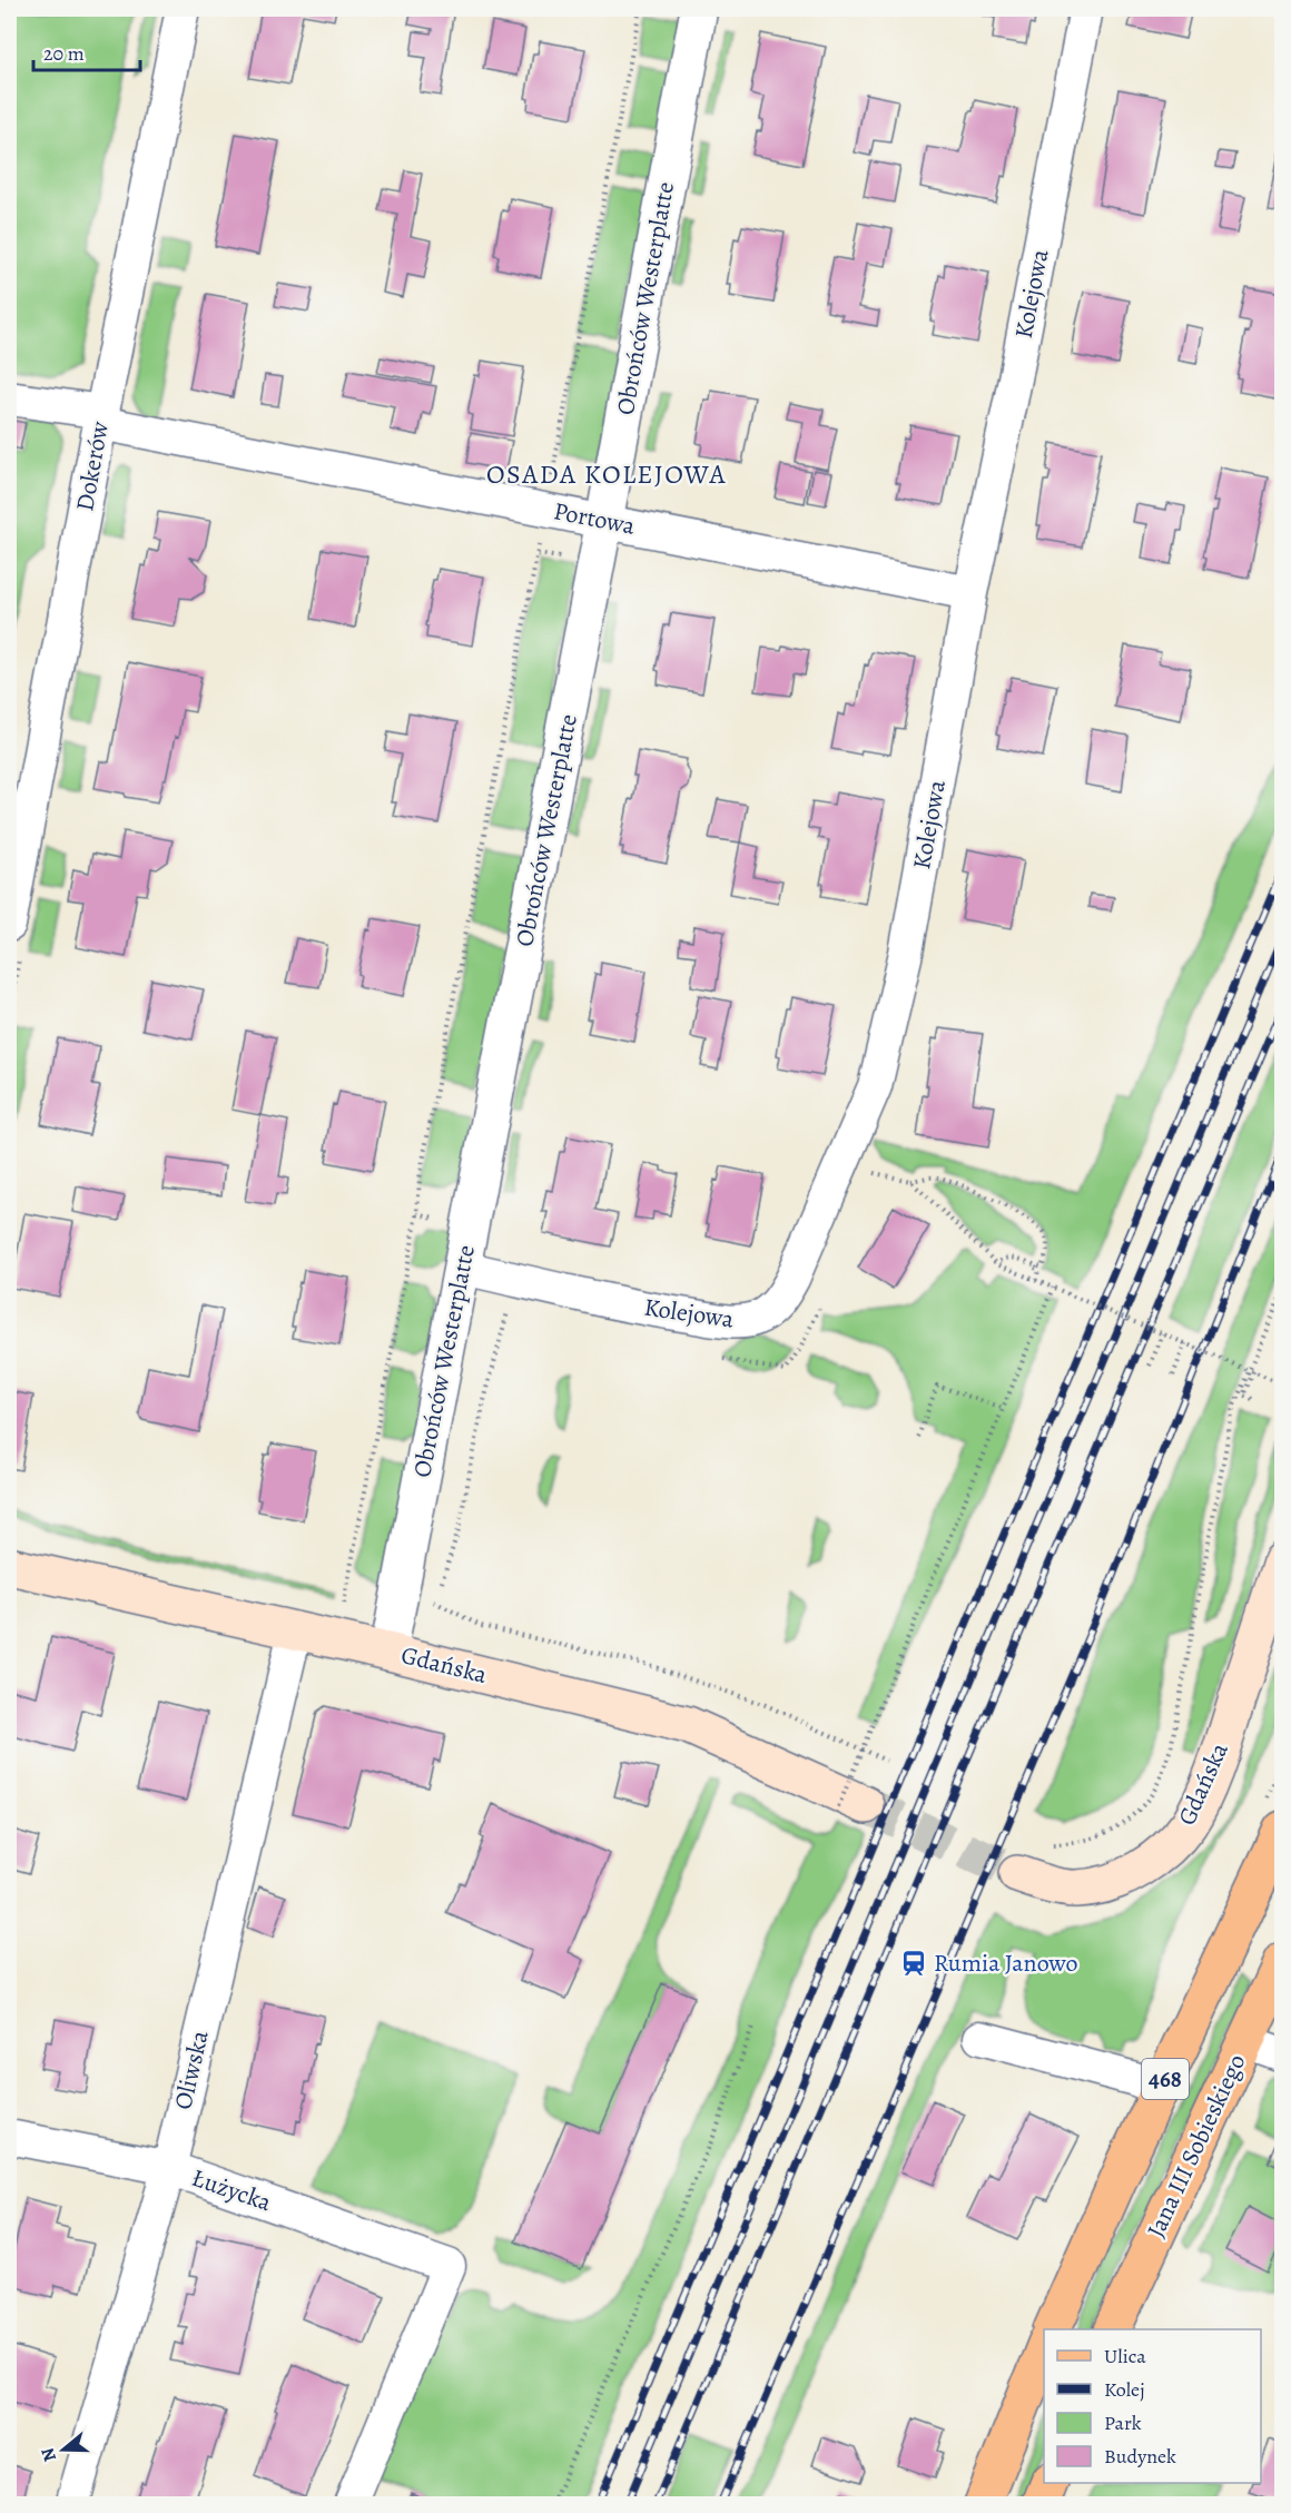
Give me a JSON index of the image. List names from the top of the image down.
{
  "streets": {
    "main road": ["Gdańska", "468", "Jana III Sobieskiego"],
    "street": [
      "Kolejowa",
      "Obrońców Westerplatte",
      "Dokerów",
      "Portowa",
      "Oliwska",
      "Łużycka"
    ]
  },
  "crossings": [
    ["Kolejowa", "Obrońców Westerplatte"],
    ["Kolejowa", "Portowa"],
    ["Obrońców Westerplatte", "Portowa"],
    ["Obrońców Westerplatte", "Gdańska"],
    ["Dokerów", "Portowa"],
    ["Gdańska", "Oliwska"],
    ["Oliwska", "Łużycka"]
  ],
  "districts": ["OSADA KOLEJOWA"],
  "places": {
    "station": ["Rumia Janowo"]
  },
  "legend": [
    "Ulica",
    "Kolej",
    "Park",
    "Budynek"
  ],
  "scale_bar": "20 m",
  "north": "left"
}
